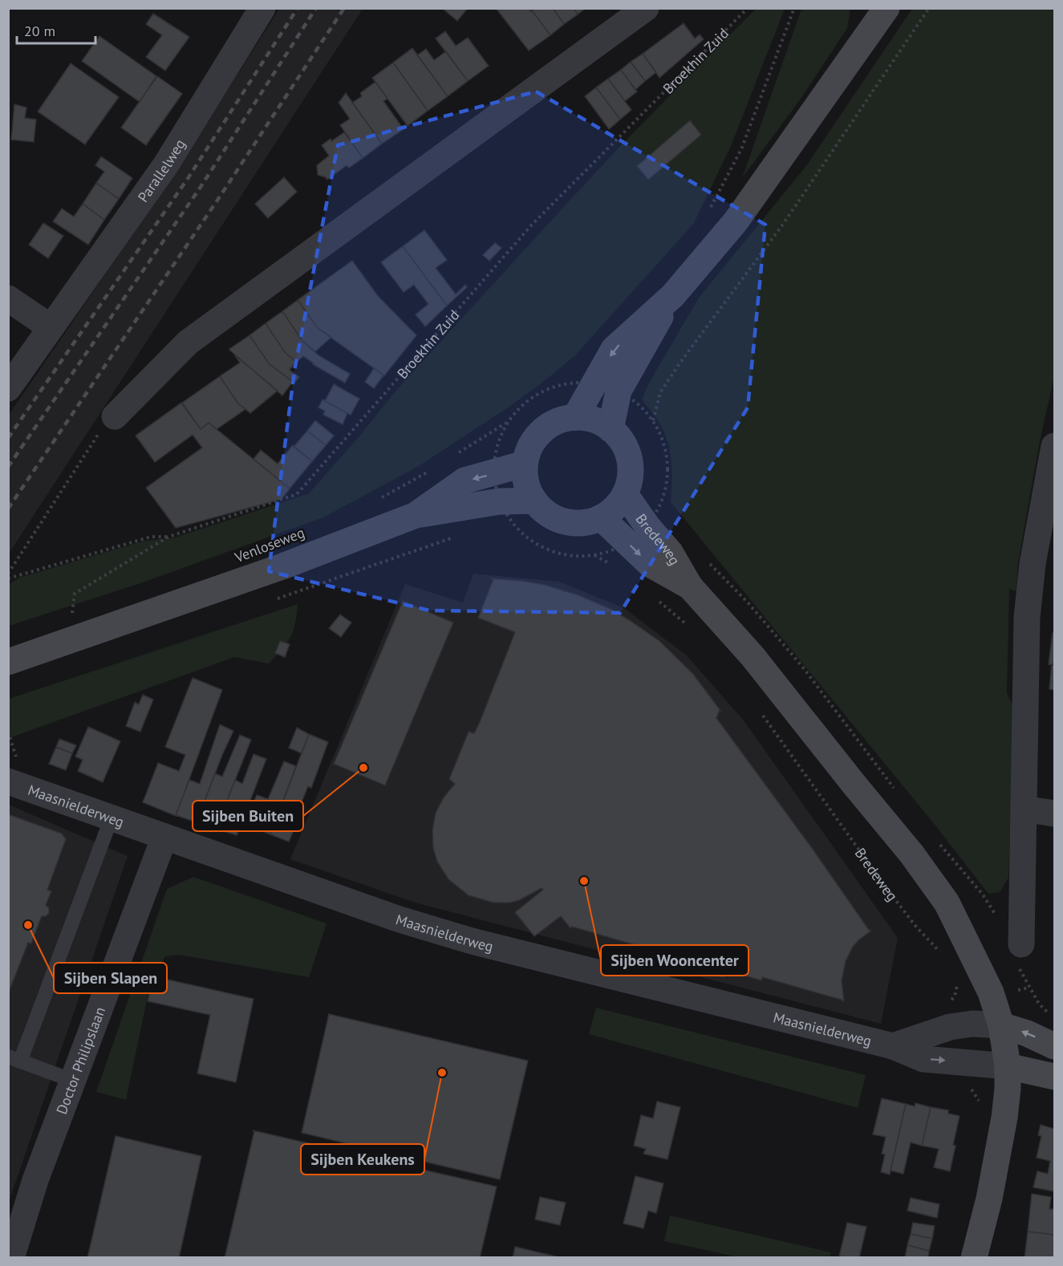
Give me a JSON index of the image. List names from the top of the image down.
{
  "streets": {
    "street": [
      "Parallelweg",
      "Bredeweg",
      "Venloseweg",
      "Maasnielderweg",
      "Doctor Philipslaan"
    ],
    "path": ["Broekhin Zuid"]
  },
  "crossings": [
    ["Bredeweg", "Venloseweg"],
    ["Bredeweg", "Maasnielderweg"],
    ["Maasnielderweg", "Doctor Philipslaan"]
  ],
  "places": [
    "Sijben Buiten",
    "Sijben Wooncenter",
    "Sijben Slapen",
    "Sijben Keukens"
  ],
  "scale_bar": "20 m"
}
